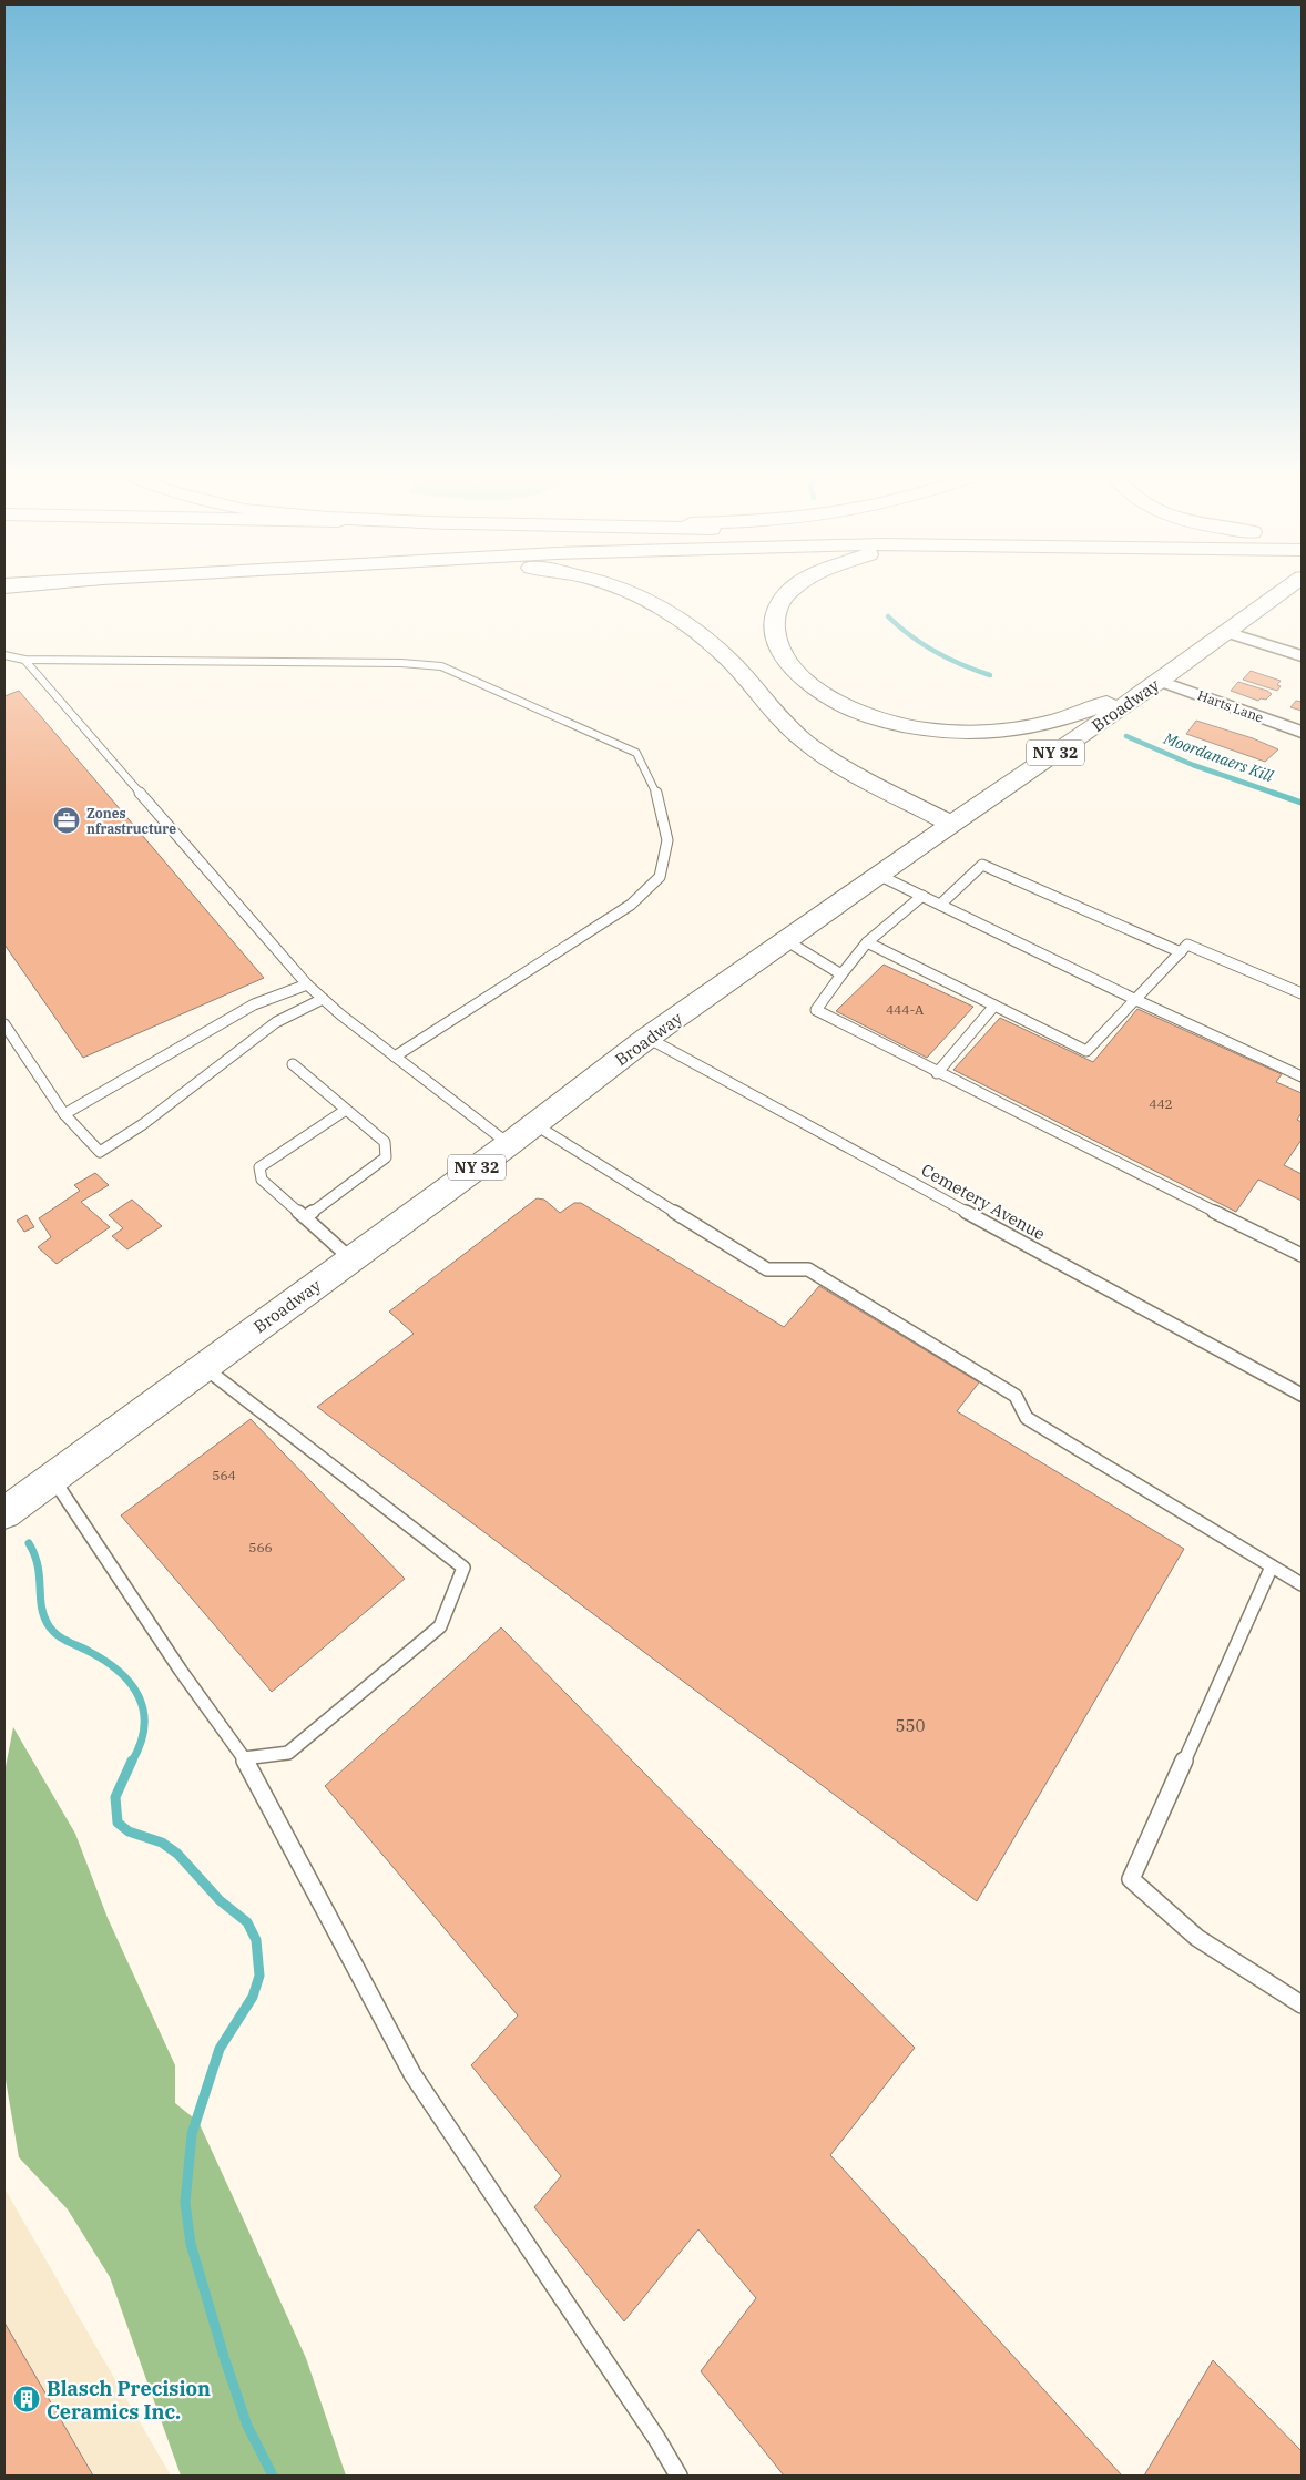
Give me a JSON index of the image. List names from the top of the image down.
{
  "streets": {
    "main road": ["Broadway", "NY 32"],
    "street": ["Harts Lane"],
    "lane": ["Cemetery Avenue"]
  },
  "crossings": [
    ["Broadway", "Harts Lane"],
    ["Broadway", "Cemetery Avenue"]
  ],
  "water": ["Moordanaers Kill"],
  "places": {
    "office": ["Zones nfrastructure"],
    "building": ["Blasch Precision Ceramics Inc."]
  },
  "house_numbers": [
    "444-A",
    "442",
    "564",
    "566",
    "550"
  ]
}
